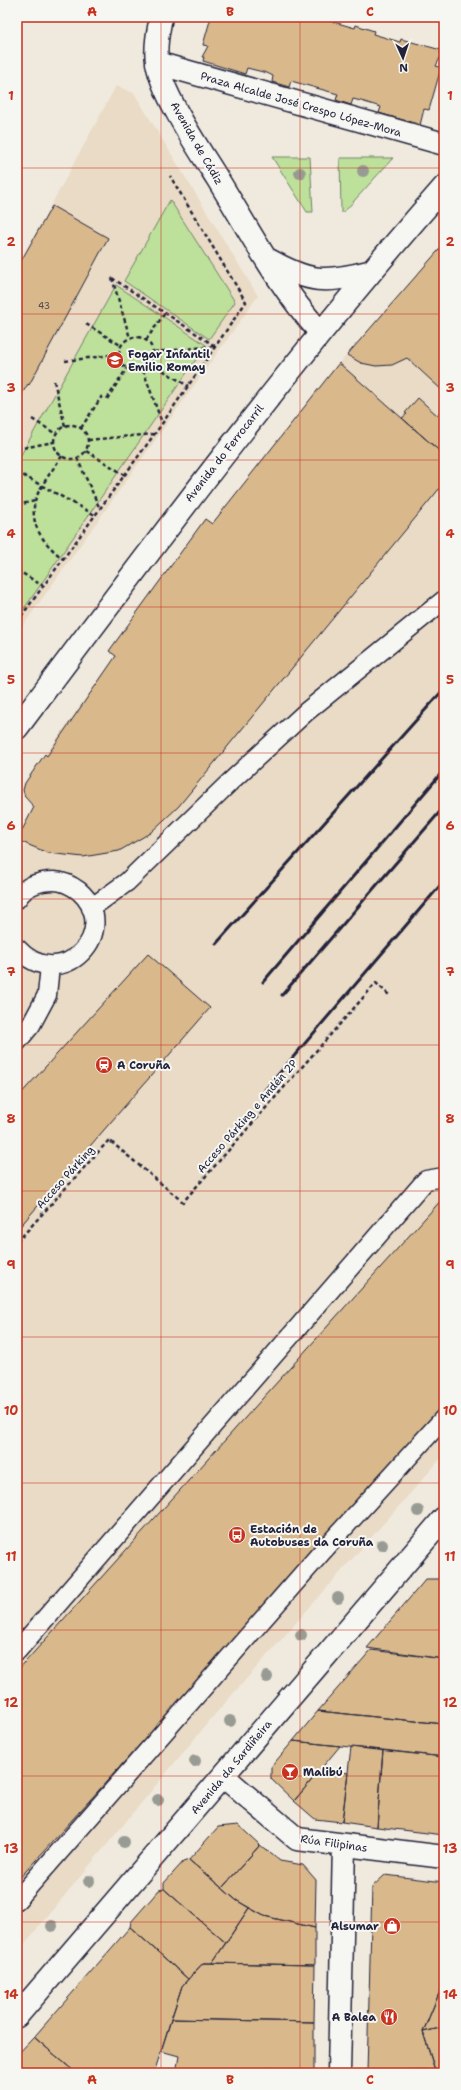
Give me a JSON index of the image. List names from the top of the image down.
{
  "streets": {
    "street": [
      "Praza Alcalde José Crespo López-Mora",
      "Avenida de Cádiz",
      "Avenida do Ferrocarril",
      "Avenida da Sardiñeira",
      "Rúa Filipinas"
    ],
    "path": ["Acceso Párking e Andén 2P", "Acceso Párking"]
  },
  "crossings": [
    ["Praza Alcalde José Crespo López-Mora", "Avenida de Cádiz"],
    ["Avenida de Cádiz", "Avenida do Ferrocarril"],
    ["Acceso Párking e Andén 2P", "Acceso Párking"],
    ["Avenida da Sardiñeira", "Rúa Filipinas"]
  ],
  "places": {
    "school or university": ["Fogar Infantil Emilio Romay"],
    "station": ["A Coruña"],
    "bus stop": ["Estación de Autobuses da Coruña"],
    "bar": ["Malibú"],
    "shop": ["Alsumar"],
    "restaurant": ["A Balea"]
  },
  "house_numbers": ["43"],
  "north": "bottom",
  "grid": {
    "columns": ["A", "B", "C"],
    "rows": [
      "1",
      "2",
      "3",
      "4",
      "5",
      "6",
      "7",
      "8",
      "9",
      "10",
      "11",
      "12",
      "13",
      "14"
    ]
  }
}
